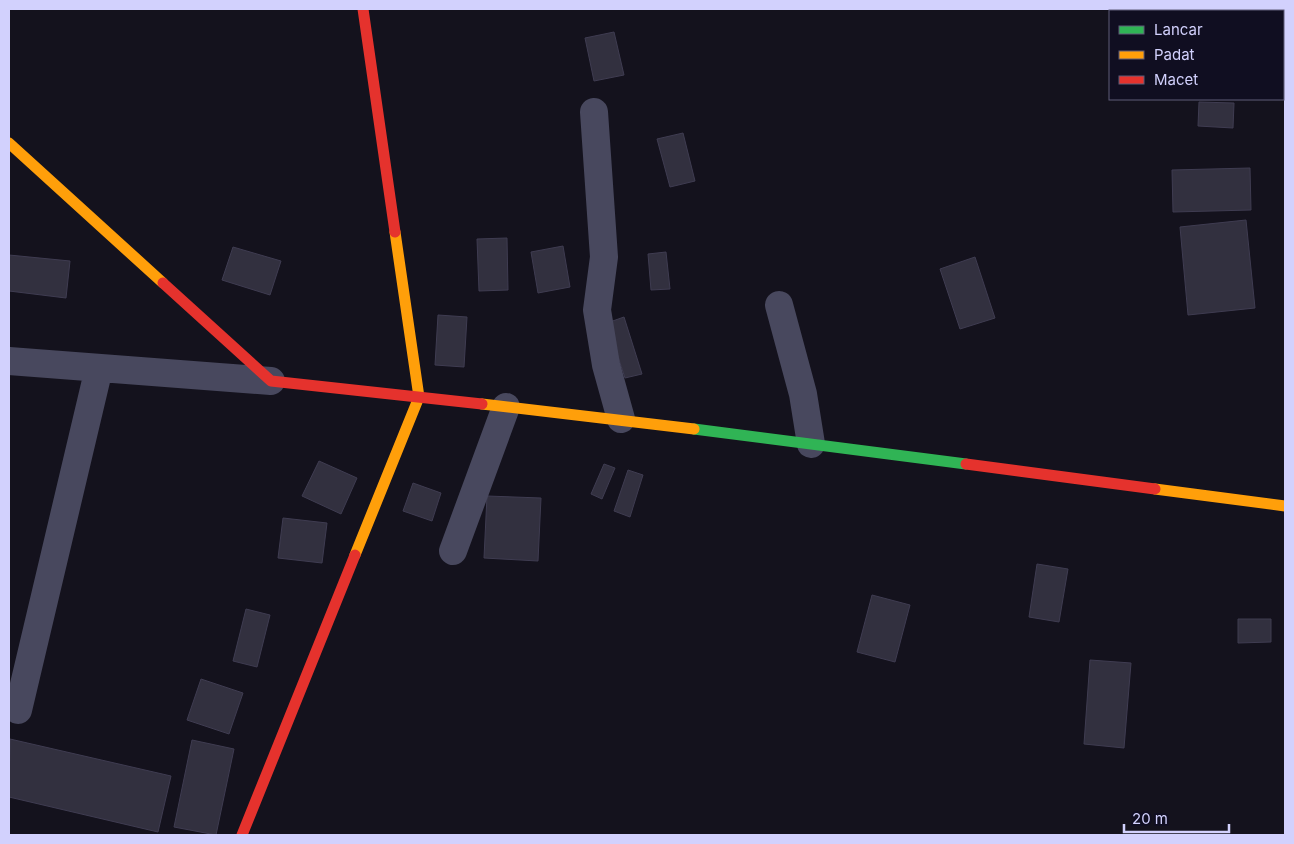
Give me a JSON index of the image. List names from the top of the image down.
{
  "legend": ["Lancar", "Padat", "Macet"],
  "scale_bar": "20 m"
}
